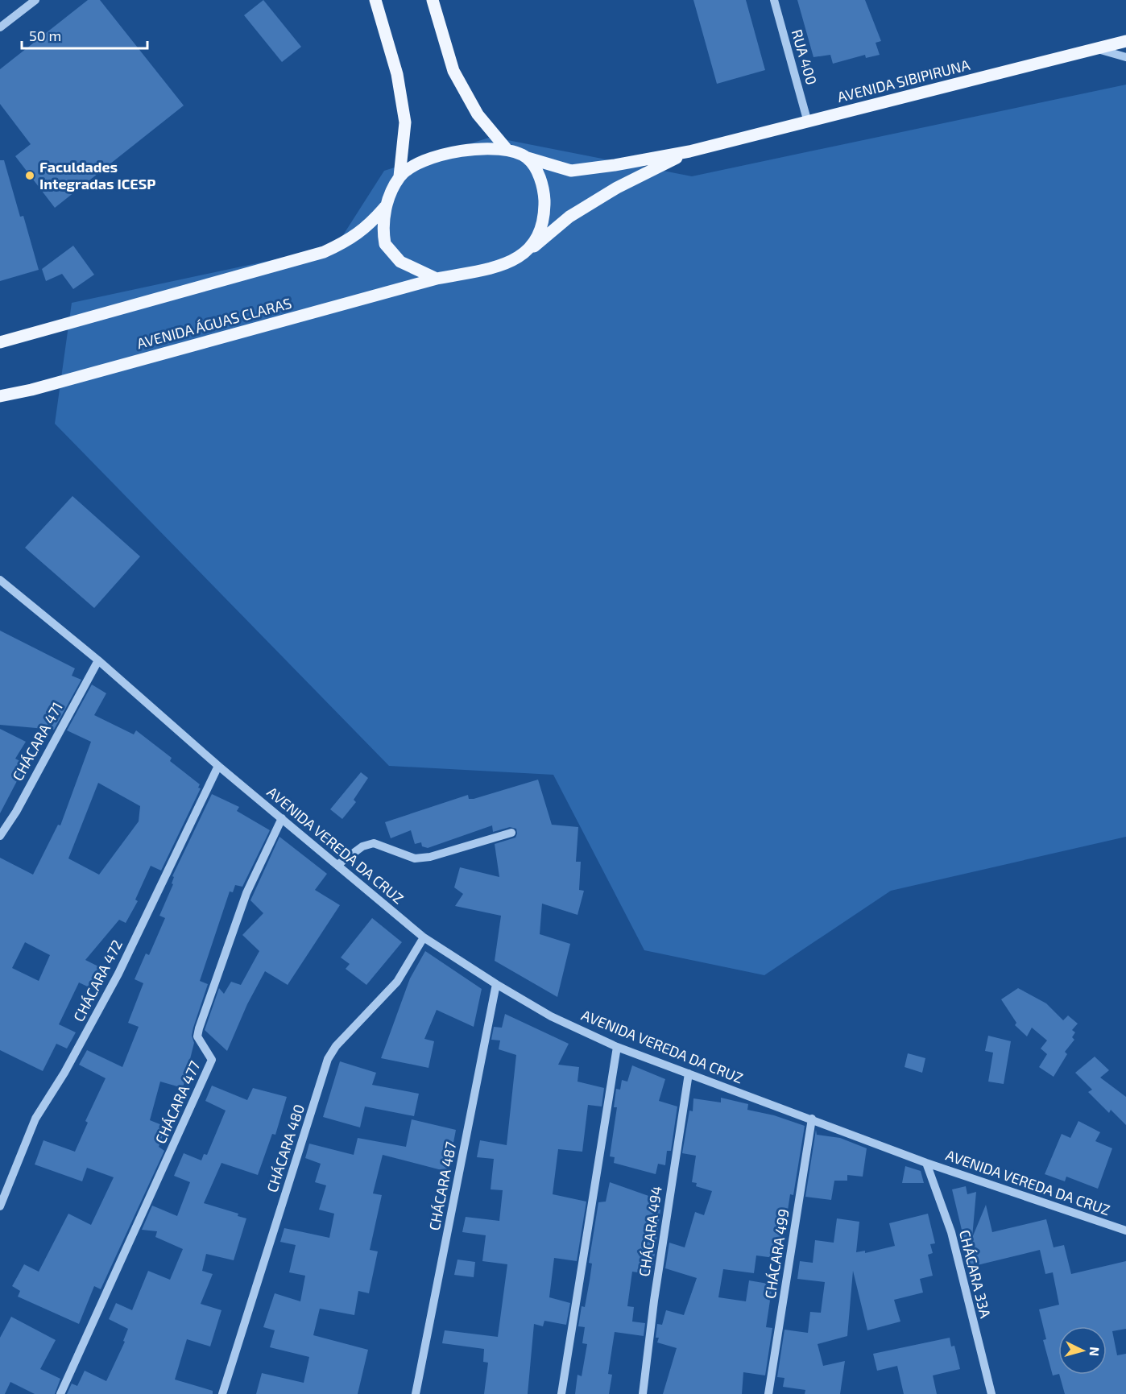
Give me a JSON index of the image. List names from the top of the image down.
{
  "streets": {
    "main road": ["AVENIDA SIBIPIRUNA", "AVENIDA ÁGUAS CLARAS"],
    "street": [
      "RUA 400",
      "CHÁCARA 471",
      "AVENIDA VEREDA DA CRUZ",
      "CHÁCARA 472",
      "CHÁCARA 477",
      "CHÁCARA 480",
      "CHÁCARA 487",
      "CHÁCARA 494",
      "CHÁCARA 499",
      "CHÁCARA 33A"
    ]
  },
  "crossings": [
    ["RUA 400", "AVENIDA SIBIPIRUNA"],
    ["AVENIDA SIBIPIRUNA", "AVENIDA ÁGUAS CLARAS"],
    ["CHÁCARA 471", "AVENIDA VEREDA DA CRUZ"],
    ["AVENIDA VEREDA DA CRUZ", "CHÁCARA 472"],
    ["AVENIDA VEREDA DA CRUZ", "CHÁCARA 477"],
    ["AVENIDA VEREDA DA CRUZ", "CHÁCARA 480"],
    ["AVENIDA VEREDA DA CRUZ", "CHÁCARA 487"],
    ["AVENIDA VEREDA DA CRUZ", "CHÁCARA 494"],
    ["AVENIDA VEREDA DA CRUZ", "CHÁCARA 499"],
    ["AVENIDA VEREDA DA CRUZ", "CHÁCARA 33A"]
  ],
  "places": ["Faculdades Integradas ICESP"],
  "scale_bar": "50 m",
  "north": "right"
}
